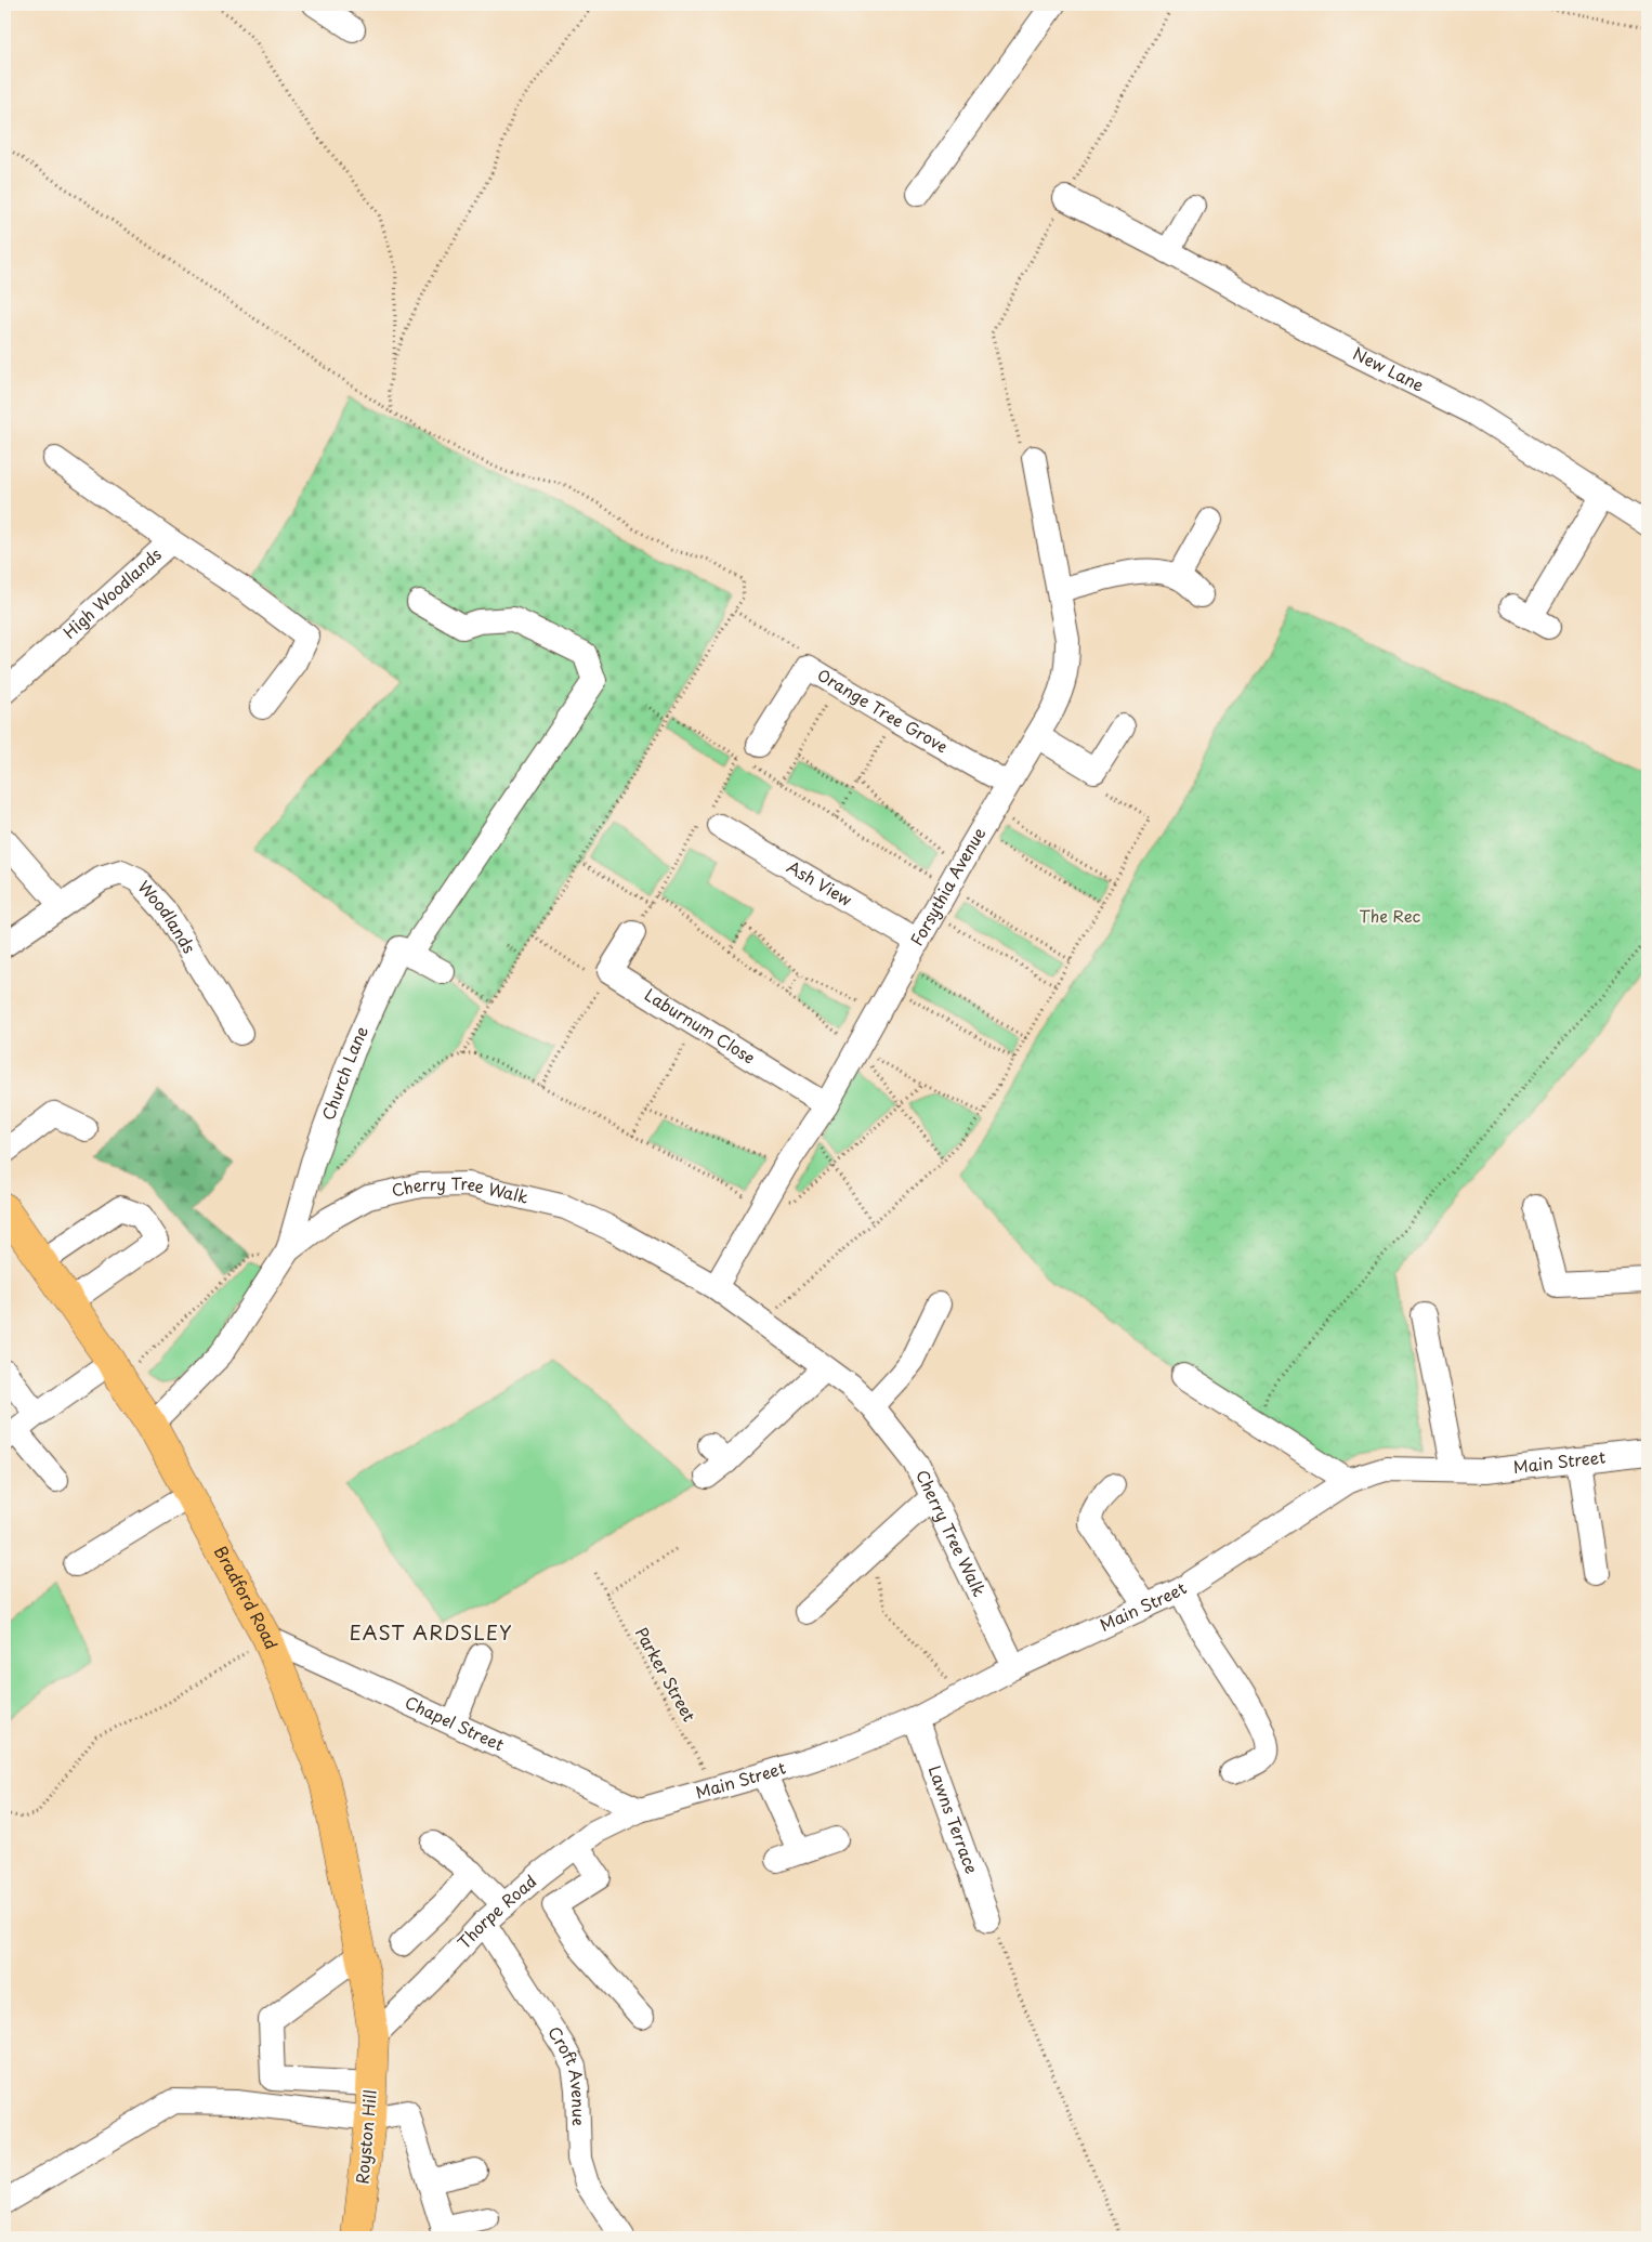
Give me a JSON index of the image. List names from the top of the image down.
{
  "streets": {
    "main road": ["Bradford Road", "Royston Hill"],
    "street": [
      "New Lane",
      "High Woodlands",
      "Orange Tree Grove",
      "Ash View",
      "Forsythia Avenue",
      "Woodlands",
      "Laburnum Close",
      "Church Lane",
      "Cherry Tree Walk",
      "Main Street",
      "Chapel Street",
      "Lawns Terrace",
      "Thorpe Road",
      "Croft Avenue"
    ],
    "path": ["Parker Street"]
  },
  "crossings": [
    ["Orange Tree Grove", "Forsythia Avenue"],
    ["Ash View", "Forsythia Avenue"],
    ["Forsythia Avenue", "Laburnum Close"],
    ["Forsythia Avenue", "Cherry Tree Walk"],
    ["Church Lane", "Cherry Tree Walk"],
    ["Cherry Tree Walk", "Main Street"],
    ["Cherry Tree Walk", "Bradford Road"],
    ["Main Street", "Parker Street"],
    ["Main Street", "Chapel Street"],
    ["Main Street", "Lawns Terrace"],
    ["Main Street", "Thorpe Road"],
    ["Bradford Road", "Chapel Street"],
    ["Bradford Road", "Thorpe Road"],
    ["Bradford Road", "Royston Hill"],
    ["Chapel Street", "Thorpe Road"],
    ["Thorpe Road", "Croft Avenue"],
    ["Thorpe Road", "Royston Hill"]
  ],
  "districts": ["EAST ARDSLEY"],
  "parks": ["The Rec"]
}
